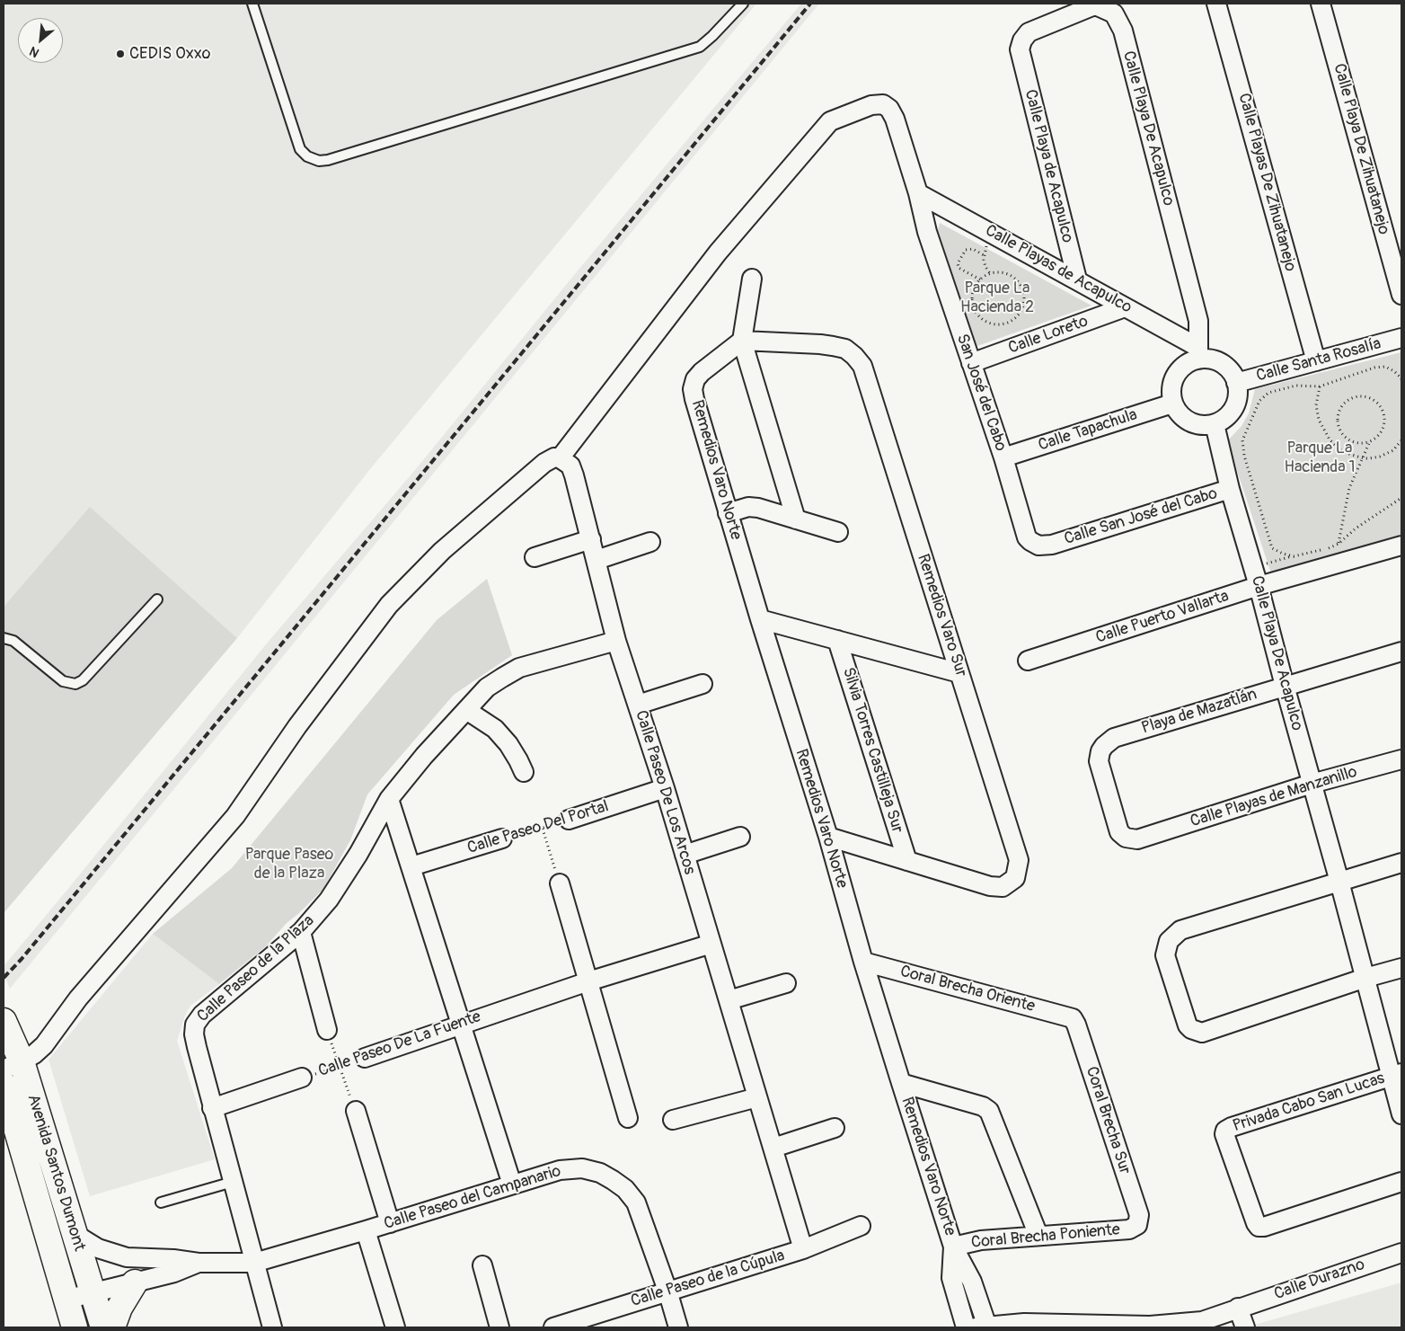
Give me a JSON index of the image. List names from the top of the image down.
{
  "streets": {
    "main road": ["Avenida Santos Dumont"],
    "street": [
      "Calle Playa De Acapulco",
      "Calle Playa De Zihuatanejo",
      "Calle Playa de Acapulco",
      "Calle Playas De Zihuatanejo",
      "Calle Playas de Acapulco",
      "Calle Loreto",
      "Calle Santa Rosalía",
      "San José del Cabo",
      "Calle Tapachula",
      "Remedios Varo Norte",
      "Calle San José del Cabo",
      "Remedios Varo Sur",
      "Calle Puerto Vallarta",
      "Playa de Mazatlán",
      "Silvia Torres Castilleja Sur",
      "Calle Paseo De Los Arcos",
      "Calle Playas de Manzanillo",
      "Calle Paseo Del Portal",
      "Calle Paseo de la Plaza",
      "Coral Brecha Oriente",
      "Calle Paseo De La Fuente",
      "Privada Cabo San Lucas",
      "Coral Brecha Sur",
      "Calle Paseo del Campanario",
      "Coral Brecha Poniente",
      "Calle Paseo de la Cúpula",
      "Calle Durazno"
    ]
  },
  "crossings": [
    ["Calle Playa De Acapulco", "Calle Playa de Acapulco"],
    ["Calle Playa De Acapulco", "Calle Playas de Acapulco"],
    ["Calle Playa De Acapulco", "Calle Santa Rosalía"],
    ["Calle Playa De Acapulco", "Calle Tapachula"],
    ["Calle Playa De Acapulco", "Calle San José del Cabo"],
    ["Calle Playa De Acapulco", "Calle Puerto Vallarta"],
    ["Calle Playa De Acapulco", "Playa de Mazatlán"],
    ["Calle Playa De Acapulco", "Calle Playas de Manzanillo"],
    ["Calle Playa De Acapulco", "Privada Cabo San Lucas"],
    ["Calle Playa de Acapulco", "Calle Playas de Acapulco"],
    ["Calle Playas De Zihuatanejo", "Calle Santa Rosalía"],
    ["Calle Playas de Acapulco", "Calle Loreto"],
    ["Calle Playas de Acapulco", "Calle Santa Rosalía"],
    ["Calle Playas de Acapulco", "San José del Cabo"],
    ["Calle Playas de Acapulco", "Calle Tapachula"],
    ["Calle Loreto", "San José del Cabo"],
    ["Calle Santa Rosalía", "Calle Tapachula"],
    ["San José del Cabo", "Calle Tapachula"],
    ["San José del Cabo", "Calle San José del Cabo"],
    ["San José del Cabo", "Calle Paseo De Los Arcos"],
    ["Remedios Varo Norte", "Remedios Varo Sur"],
    ["Remedios Varo Norte", "Coral Brecha Oriente"],
    ["Remedios Varo Norte", "Coral Brecha Poniente"],
    ["Remedios Varo Norte", "Calle Durazno"],
    ["Remedios Varo Sur", "Silvia Torres Castilleja Sur"],
    ["Playa de Mazatlán", "Calle Playas de Manzanillo"],
    ["Calle Paseo De Los Arcos", "Calle Paseo Del Portal"],
    ["Calle Paseo De Los Arcos", "Calle Paseo de la Plaza"],
    ["Calle Paseo De Los Arcos", "Calle Paseo De La Fuente"],
    ["Calle Paseo De Los Arcos", "Calle Paseo de la Cúpula"],
    ["Calle Paseo de la Plaza", "Calle Paseo De La Fuente"],
    ["Calle Paseo de la Plaza", "Calle Paseo del Campanario"],
    ["Coral Brecha Oriente", "Coral Brecha Sur"],
    ["Coral Brecha Sur", "Coral Brecha Poniente"],
    ["Calle Paseo del Campanario", "Calle Paseo de la Cúpula"]
  ],
  "parks": ["Parque La Hacienda 2", "Parque La Hacienda 1", "Parque Paseo de la Plaza"],
  "places": ["CEDIS Oxxo"],
  "north": "bottom left"
}
